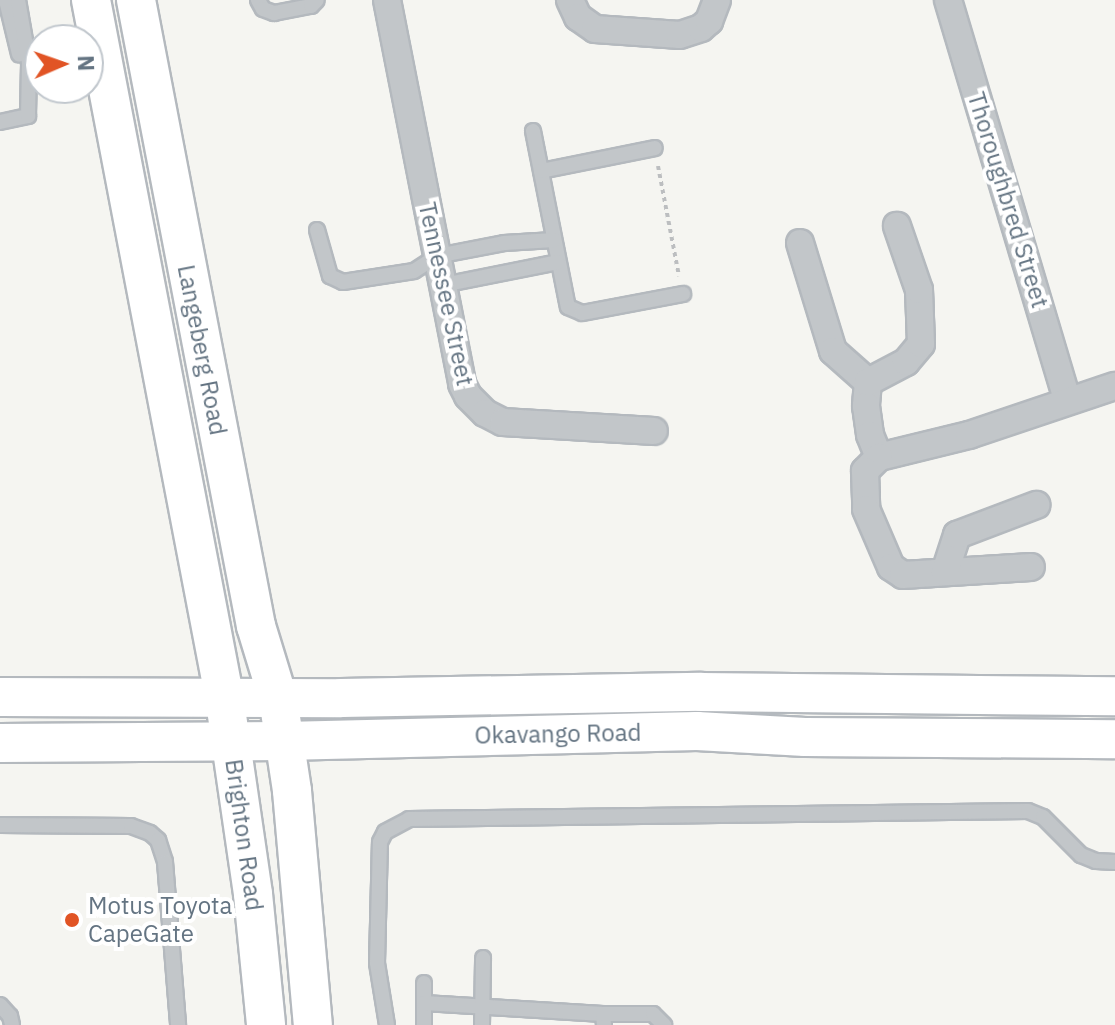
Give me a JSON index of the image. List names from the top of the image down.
{
  "streets": {
    "main road": ["Langeberg Road", "Okavango Road", "Brighton Road"],
    "street": ["Thoroughbred Street", "Tennessee Street"]
  },
  "crossings": [
    ["Langeberg Road", "Okavango Road"],
    ["Langeberg Road", "Brighton Road"],
    ["Okavango Road", "Brighton Road"]
  ],
  "places": ["Motus Toyota CapeGate"],
  "north": "right"
}
